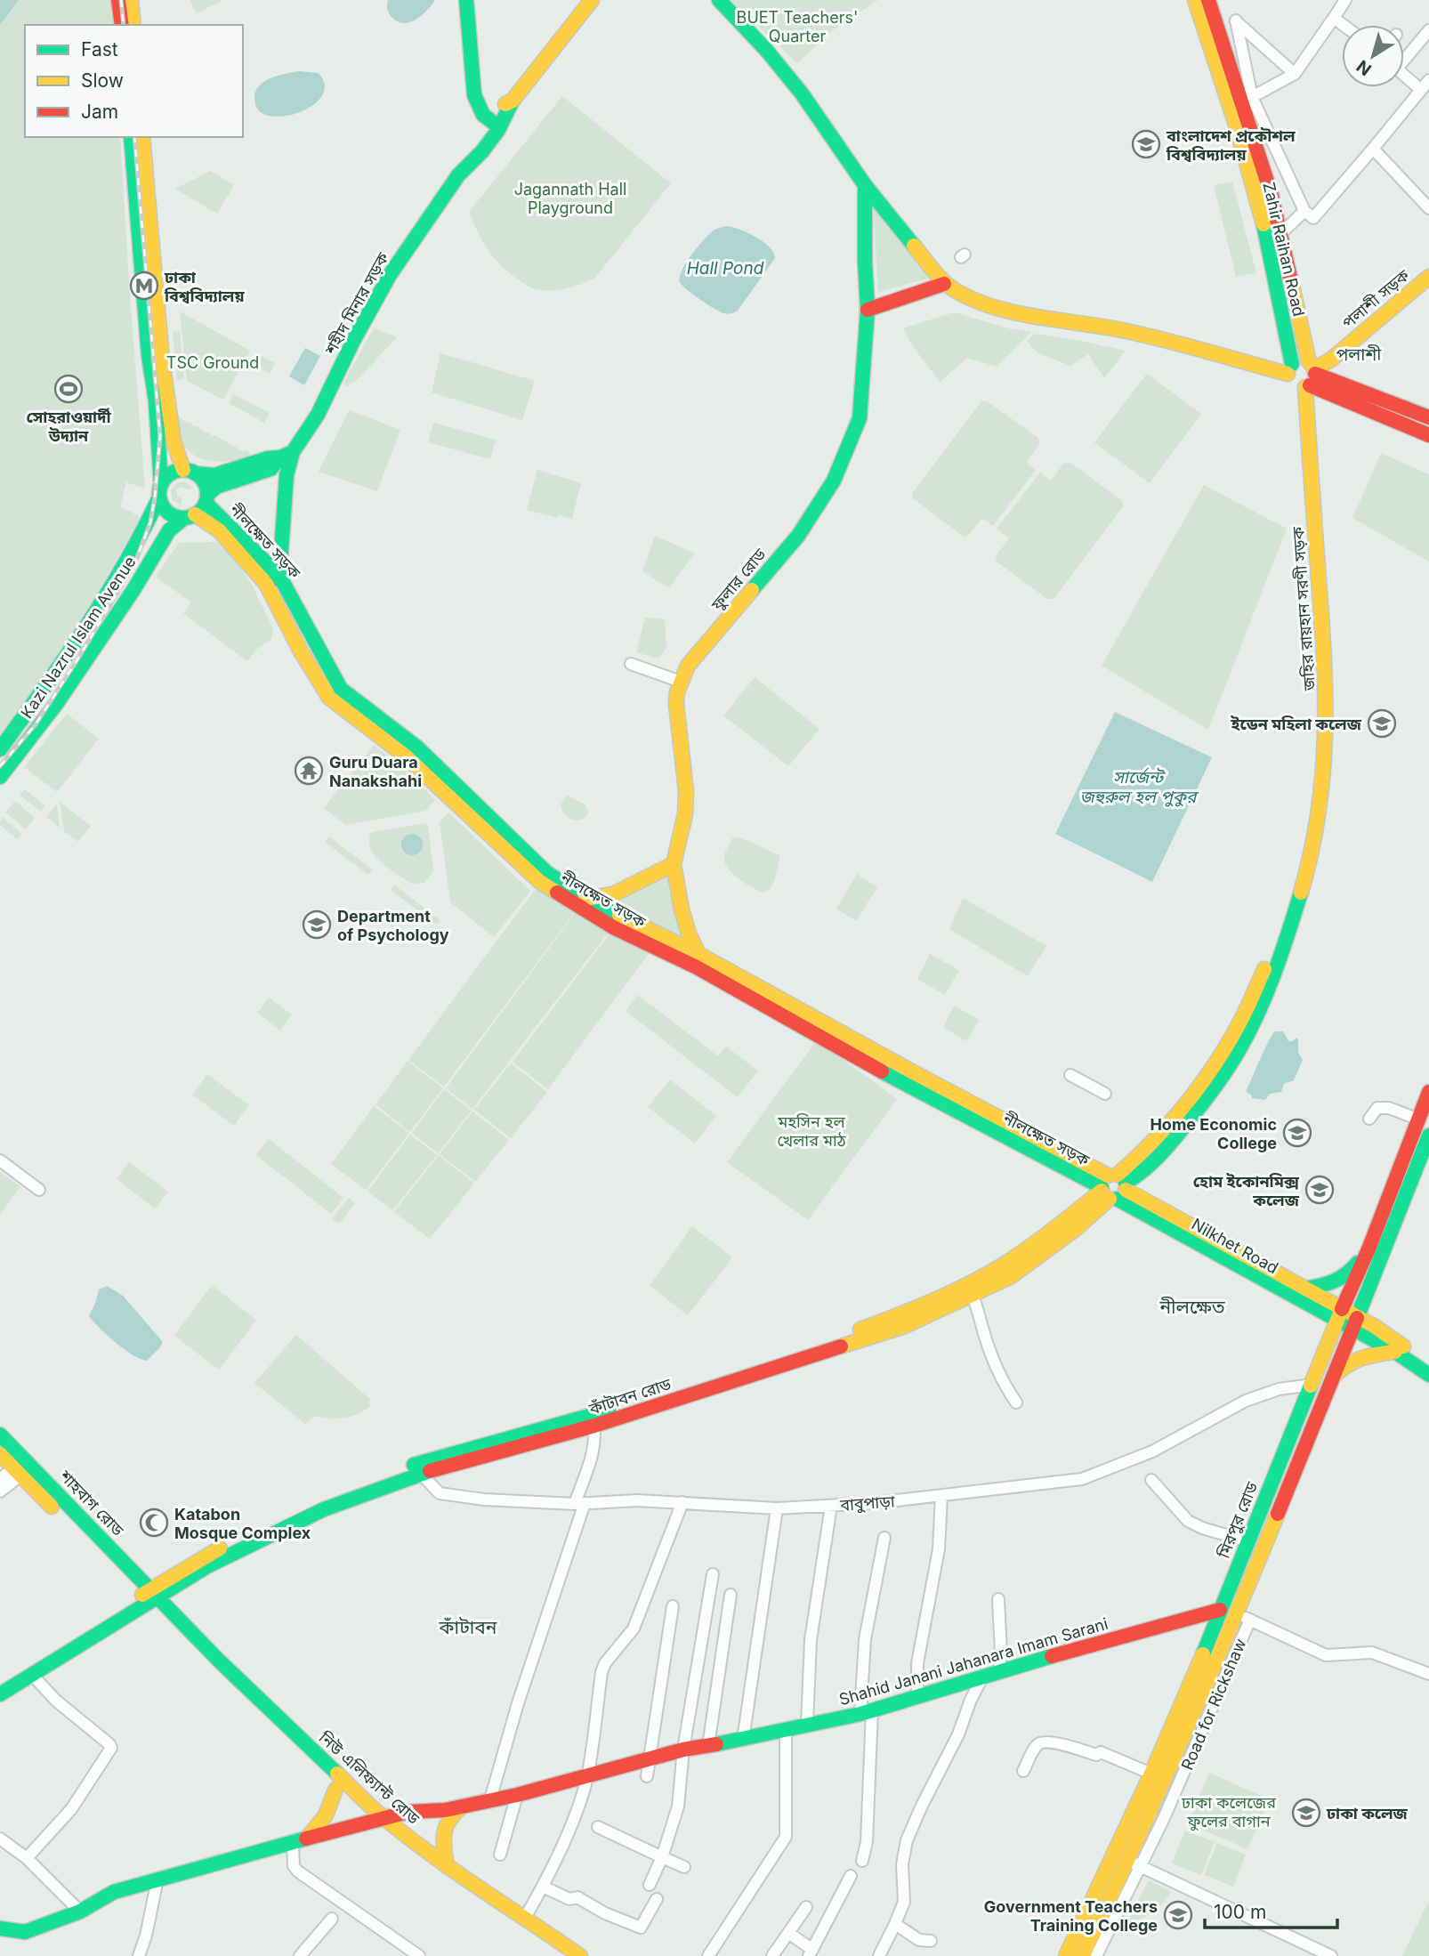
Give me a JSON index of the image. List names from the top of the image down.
{
  "streets": {
    "main road": [
      "Zahir Raihan Road",
      "পলাশী সড়ক",
      "শহীদ মিনার সড়ক",
      "নীলক্ষেত সড়ক",
      "ফুলার রোড",
      "Kazi Nazrul Islam Avenue",
      "Nilkhet Road",
      "কাঁটাবন রোড",
      "শাহবাগ রোড",
      "মিরপুর রোড",
      "Shahid Janani Jahanara Imam Sarani",
      "নিউ এলিফ্যান্ট রোড"
    ],
    "street": ["বাবুপাড়া"]
  },
  "crossings": [
    ["Zahir Raihan Road", "কাঁটাবন রোড"],
    ["পলাশী সড়ক", "কাঁটাবন রোড"],
    ["শহীদ মিনার সড়ক", "নীলক্ষেত সড়ক"],
    ["শহীদ মিনার সড়ক", "Kazi Nazrul Islam Avenue"],
    ["নীলক্ষেত সড়ক", "ফুলার রোড"],
    ["নীলক্ষেত সড়ক", "Kazi Nazrul Islam Avenue"],
    ["নীলক্ষেত সড়ক", "Nilkhet Road"],
    ["নীলক্ষেত সড়ক", "কাঁটাবন রোড"],
    ["নীলক্ষেত সড়ক", "মিরপুর রোড"],
    ["Nilkhet Road", "কাঁটাবন রোড"],
    ["Nilkhet Road", "মিরপুর রোড"],
    ["কাঁটাবন রোড", "শাহবাগ রোড"],
    ["কাঁটাবন রোড", "বাবুপাড়া"],
    ["কাঁটাবন রোড", "নিউ এলিফ্যান্ট রোড"],
    ["শাহবাগ রোড", "নিউ এলিফ্যান্ট রোড"],
    ["বাবুপাড়া", "মিরপুর রোড"],
    ["মিরপুর রোড", "Shahid Janani Jahanara Imam Sarani"],
    ["Shahid Janani Jahanara Imam Sarani", "নিউ এলিফ্যান্ট রোড"]
  ],
  "districts": ["পলাশী", "নীলক্ষেত", "কাঁটাবন"],
  "water": ["Hall Pond", "সার্জেন্ট জহুরুল হল পুকুর"],
  "parks": [
    "BUET Teachers' Quarter",
    "Jagannath Hall Playground",
    "TSC Ground",
    "মহসিন হল খেলার মাঠ",
    "ঢাকা কলেজের ফুলের বাগান"
  ],
  "places": {
    "school or university": [
      "বাংলাদেশ প্রকৌশল বিশ্ববিদ্যালয়",
      "ইডেন মহিলা কলেজ",
      "Department of Psychology",
      "Home Economic College",
      "হোম ইকোনমিক্স কলেজ",
      "ঢাকা কলেজ",
      "Government Teachers Training College"
    ],
    "metro station": ["ঢাকা বিশ্ববিদ্যালয়"],
    "sports": ["সোহরাওয়ার্দী উদ্যান"],
    "temple": ["Guru Duara Nanakshahi"],
    "mosque": ["Katabon Mosque Complex"]
  },
  "legend": ["Fast", "Slow", "Jam"],
  "scale_bar": "100 m",
  "north": "bottom left"
}
